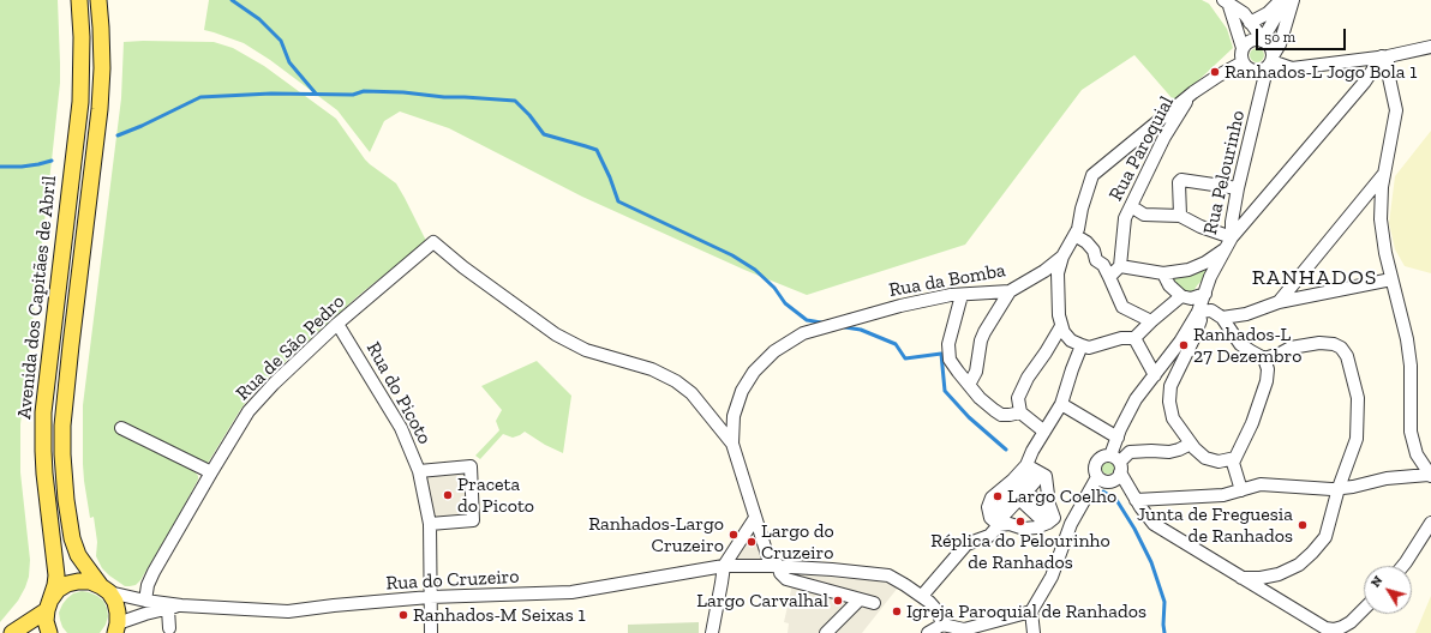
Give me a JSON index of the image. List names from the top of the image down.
{
  "streets": {
    "main road": ["Avenida dos Capitães de Abril"],
    "street": [
      "Rua Paroquial",
      "Rua Pelourinho",
      "Rua da Bomba",
      "Rua de São Pedro",
      "Rua do Picoto",
      "Rua do Cruzeiro"
    ]
  },
  "crossings": [
    ["Rua Paroquial", "Rua da Bomba"],
    ["Rua Pelourinho", "Rua da Bomba"],
    ["Rua da Bomba", "Rua de São Pedro"],
    ["Rua da Bomba", "Rua do Cruzeiro"],
    ["Avenida dos Capitães de Abril", "Rua do Cruzeiro"],
    ["Rua de São Pedro", "Rua do Picoto"],
    ["Rua de São Pedro", "Rua do Cruzeiro"],
    ["Rua do Picoto", "Rua do Cruzeiro"]
  ],
  "districts": ["RANHADOS"],
  "places": [
    "Ranhados-L Jogo Bola 1",
    "Ranhados-L 27 Dezembro",
    "Praceta do Picoto",
    "Largo Coelho",
    "Réplica do Pelourinho de Ranhados",
    "Junta de Freguesia de Ranhados",
    "Ranhados-Largo Cruzeiro",
    "Largo do Cruzeiro",
    "Largo Carvalhal",
    "Igreja Paroquial de Ranhados",
    "Ranhados-M Seixas 1"
  ],
  "scale_bar": "50 m",
  "north": "top left"
}
